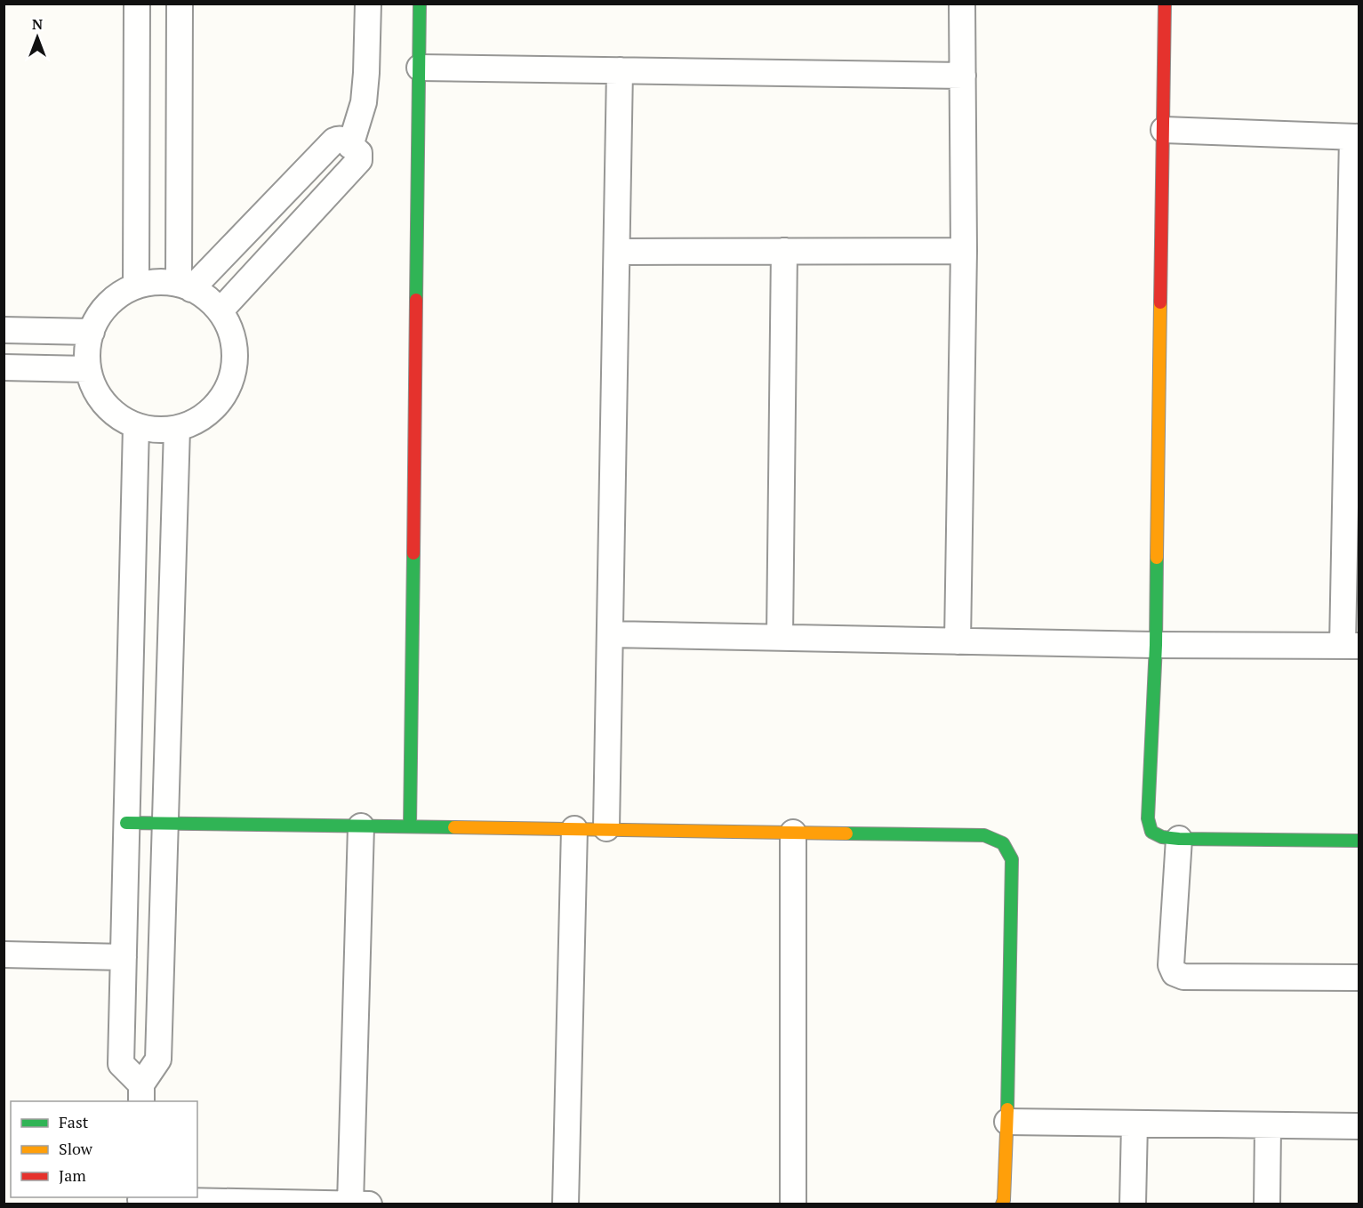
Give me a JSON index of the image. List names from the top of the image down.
{
  "legend": ["Fast", "Slow", "Jam"],
  "north": "top"
}
